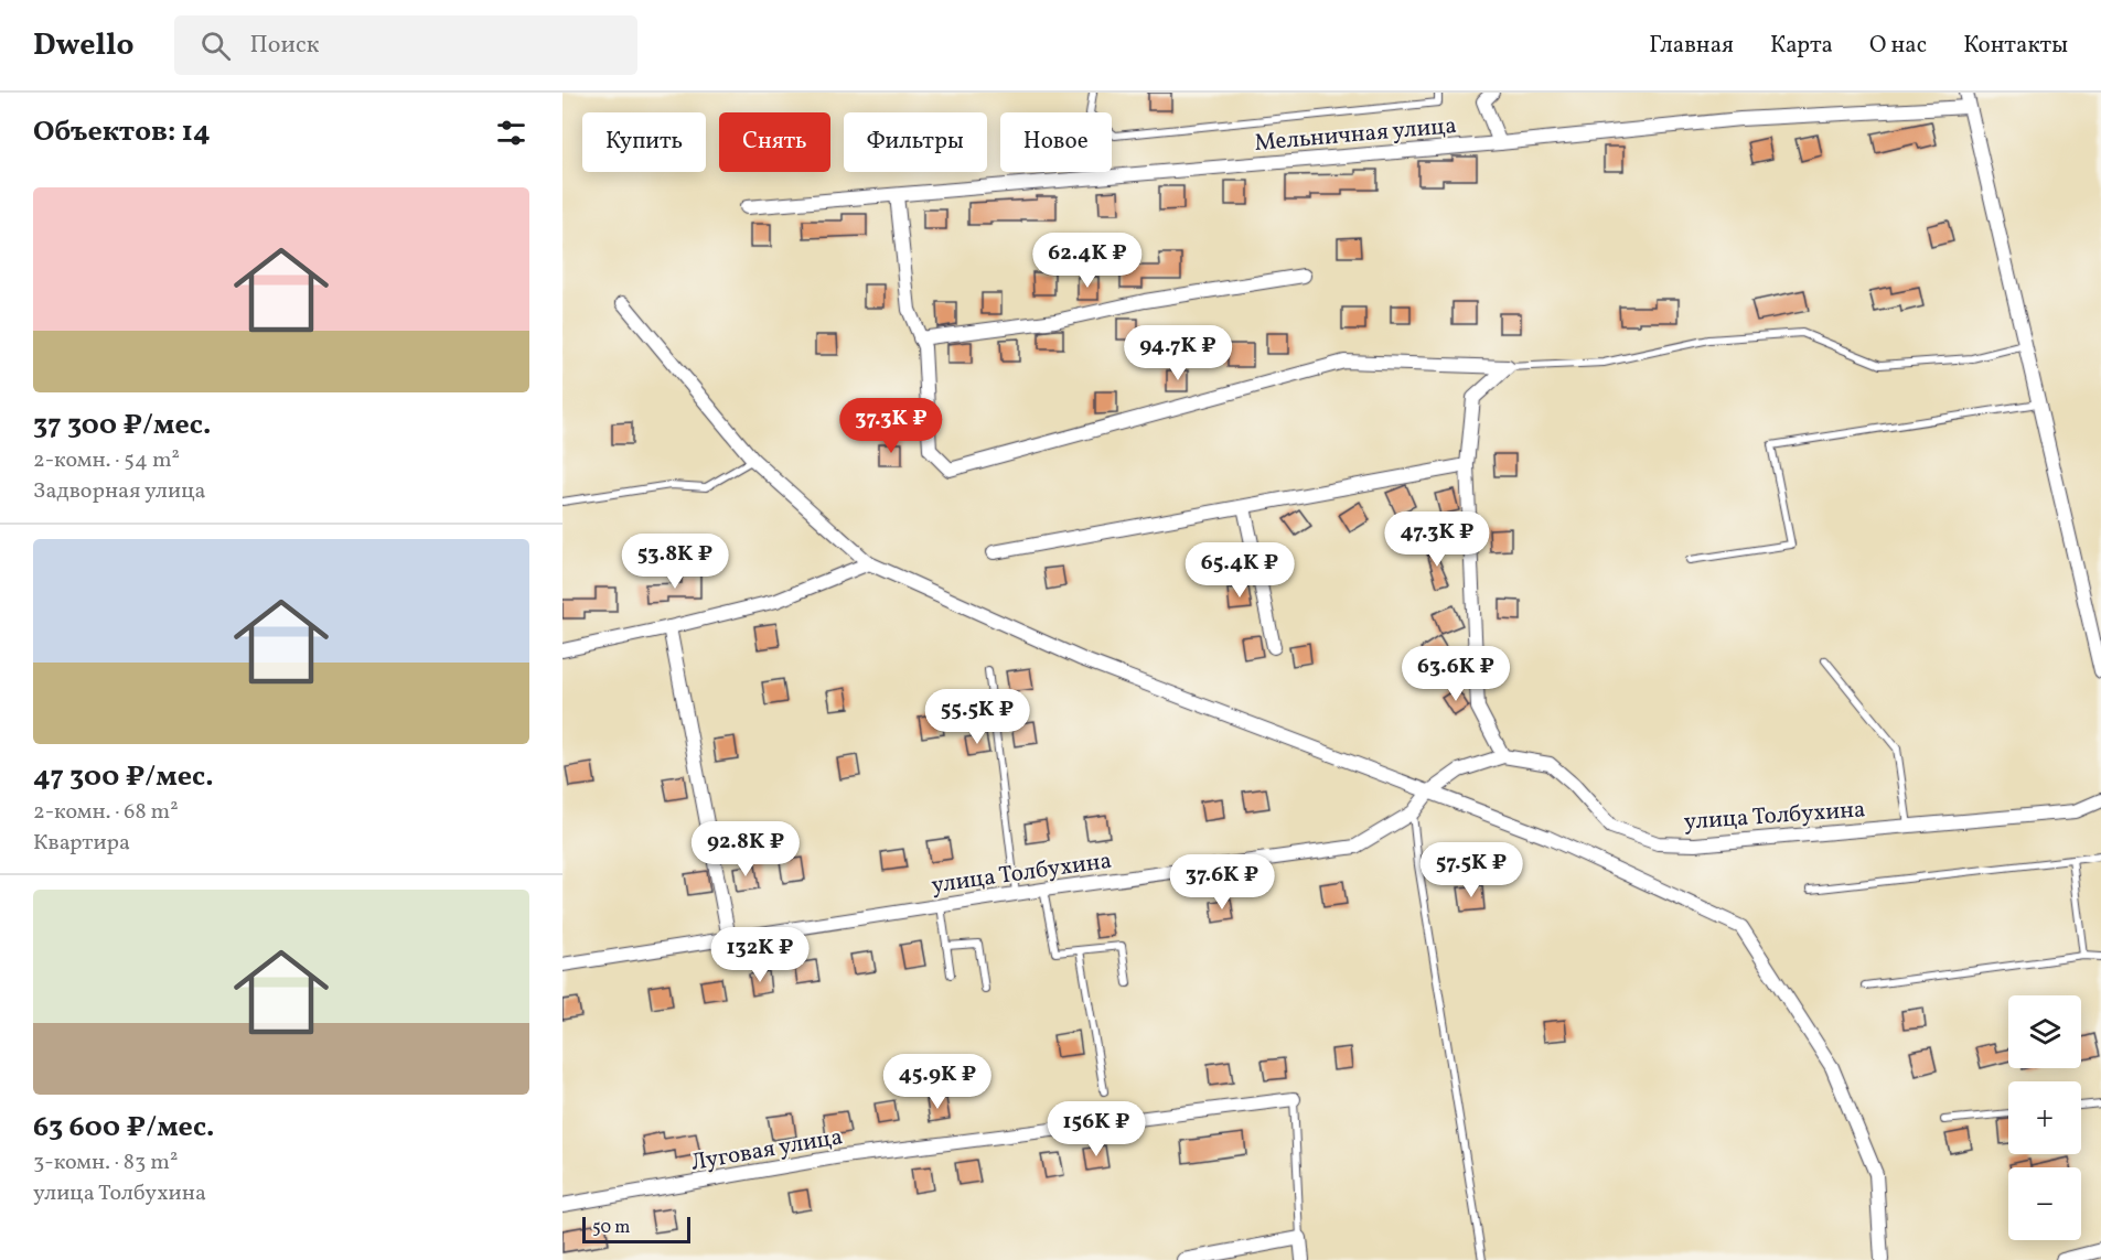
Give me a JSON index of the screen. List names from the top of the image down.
{
  "streets": {
    "street": ["Мельничная улица", "улица Толбухина", "Луговая улица"]
  },
  "scale_bar": "50 m",
  "page": {
    "header": "Dwello",
    "search": "Поиск",
    "nav": [
      "Главная",
      "Карта",
      "О нас",
      "Контакты"
    ],
    "heading": "Объектов: 14",
    "chip": [
      "Купить",
      "Снять",
      "Фильтры",
      "Новое"
    ],
    "list": [
      {
        "name": "37 300 ₽/мес.",
        "note": "2-комн. · 54 m² · Задворная улица"
      },
      {
        "name": "47 300 ₽/мес.",
        "note": "2-комн. · 68 m² · Квартира"
      },
      {
        "name": "63 600 ₽/мес.",
        "note": "3-комн. · 83 m² · улица Толбухина"
      }
    ],
    "price": [
      "62.4K ₽",
      "94.7K ₽",
      "37.3K ₽",
      "47.3K ₽",
      "53.8K ₽",
      "65.4K ₽",
      "63.6K ₽",
      "55.5K ₽",
      "92.8K ₽",
      "57.5K ₽",
      "37.6K ₽",
      "132K ₽",
      "45.9K ₽",
      "156K ₽"
    ],
    "map_buttons": ["+", "−"],
    "scale": "50 m"
  }
}
